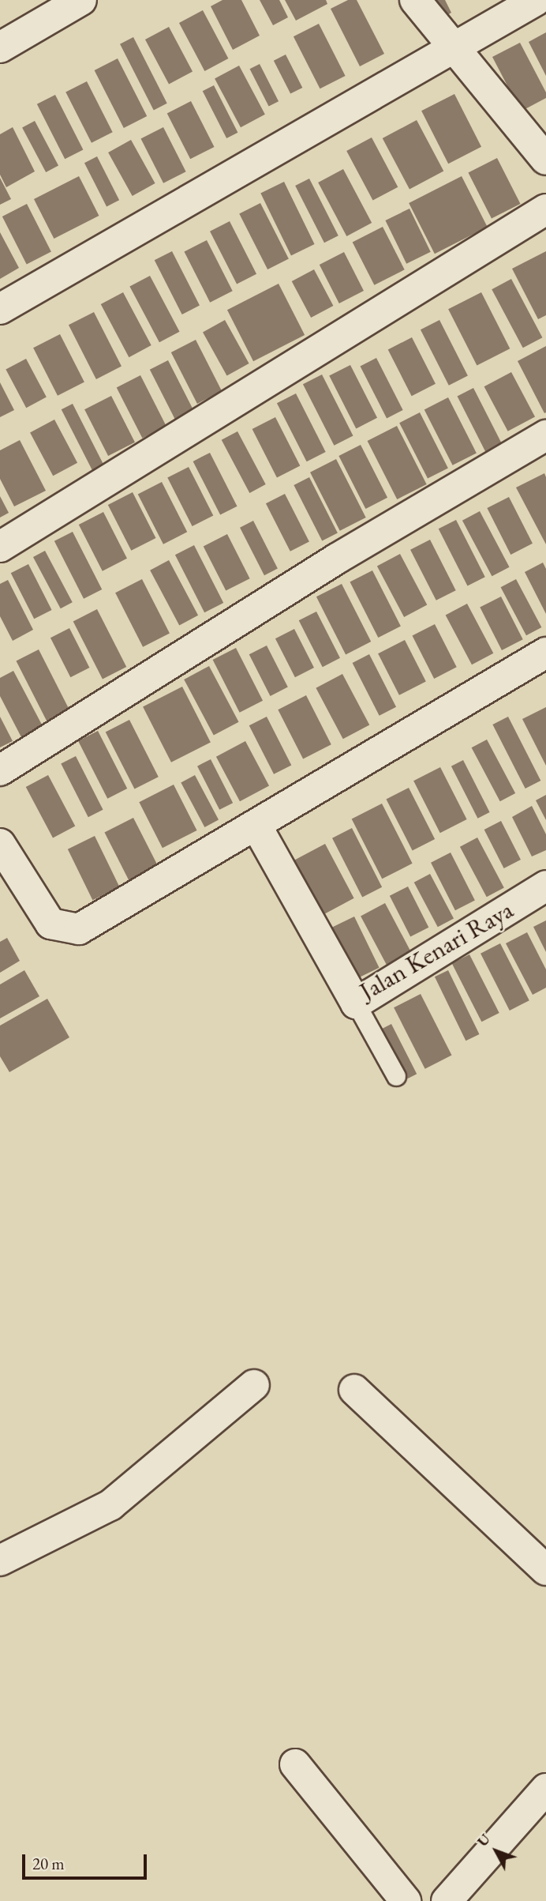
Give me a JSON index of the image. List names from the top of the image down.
{
  "streets": {
    "street": ["Jalan Kenari Raya"]
  },
  "scale_bar": "20 m",
  "north": "top left"
}
